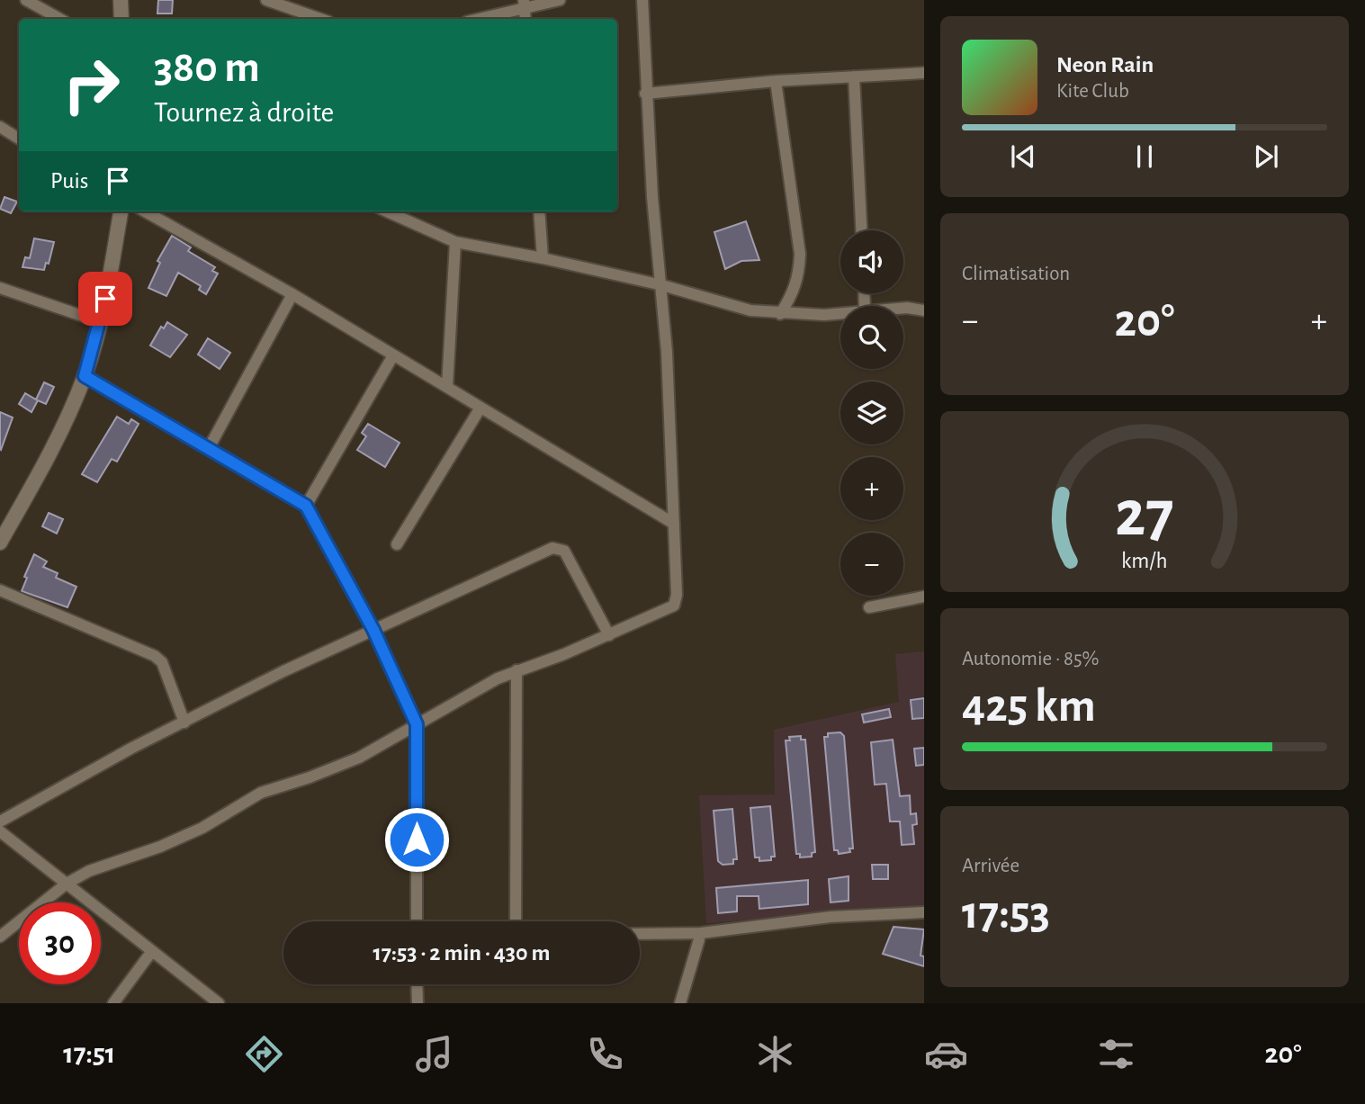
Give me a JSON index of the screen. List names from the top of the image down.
{
  "page": {
    "turn": ["380 m", "Tournez à droite"],
    "song": ["Neon Rain", "Kite Club"],
    "then": "Puis",
    "tile": [
      "Climatisation",
      ["Autonomie · 85%", "425 km"],
      ["Arrivée", "17:53"]
    ],
    "map_buttons": ["+", "−"],
    "heat": ["−", "20°", "+"],
    "limit": "30",
    "trip": "17:53 · 2 min · 430 m",
    "tabs": ["17:51", "20°"],
    "gauge": ["27", "km/h"]
  }
}
